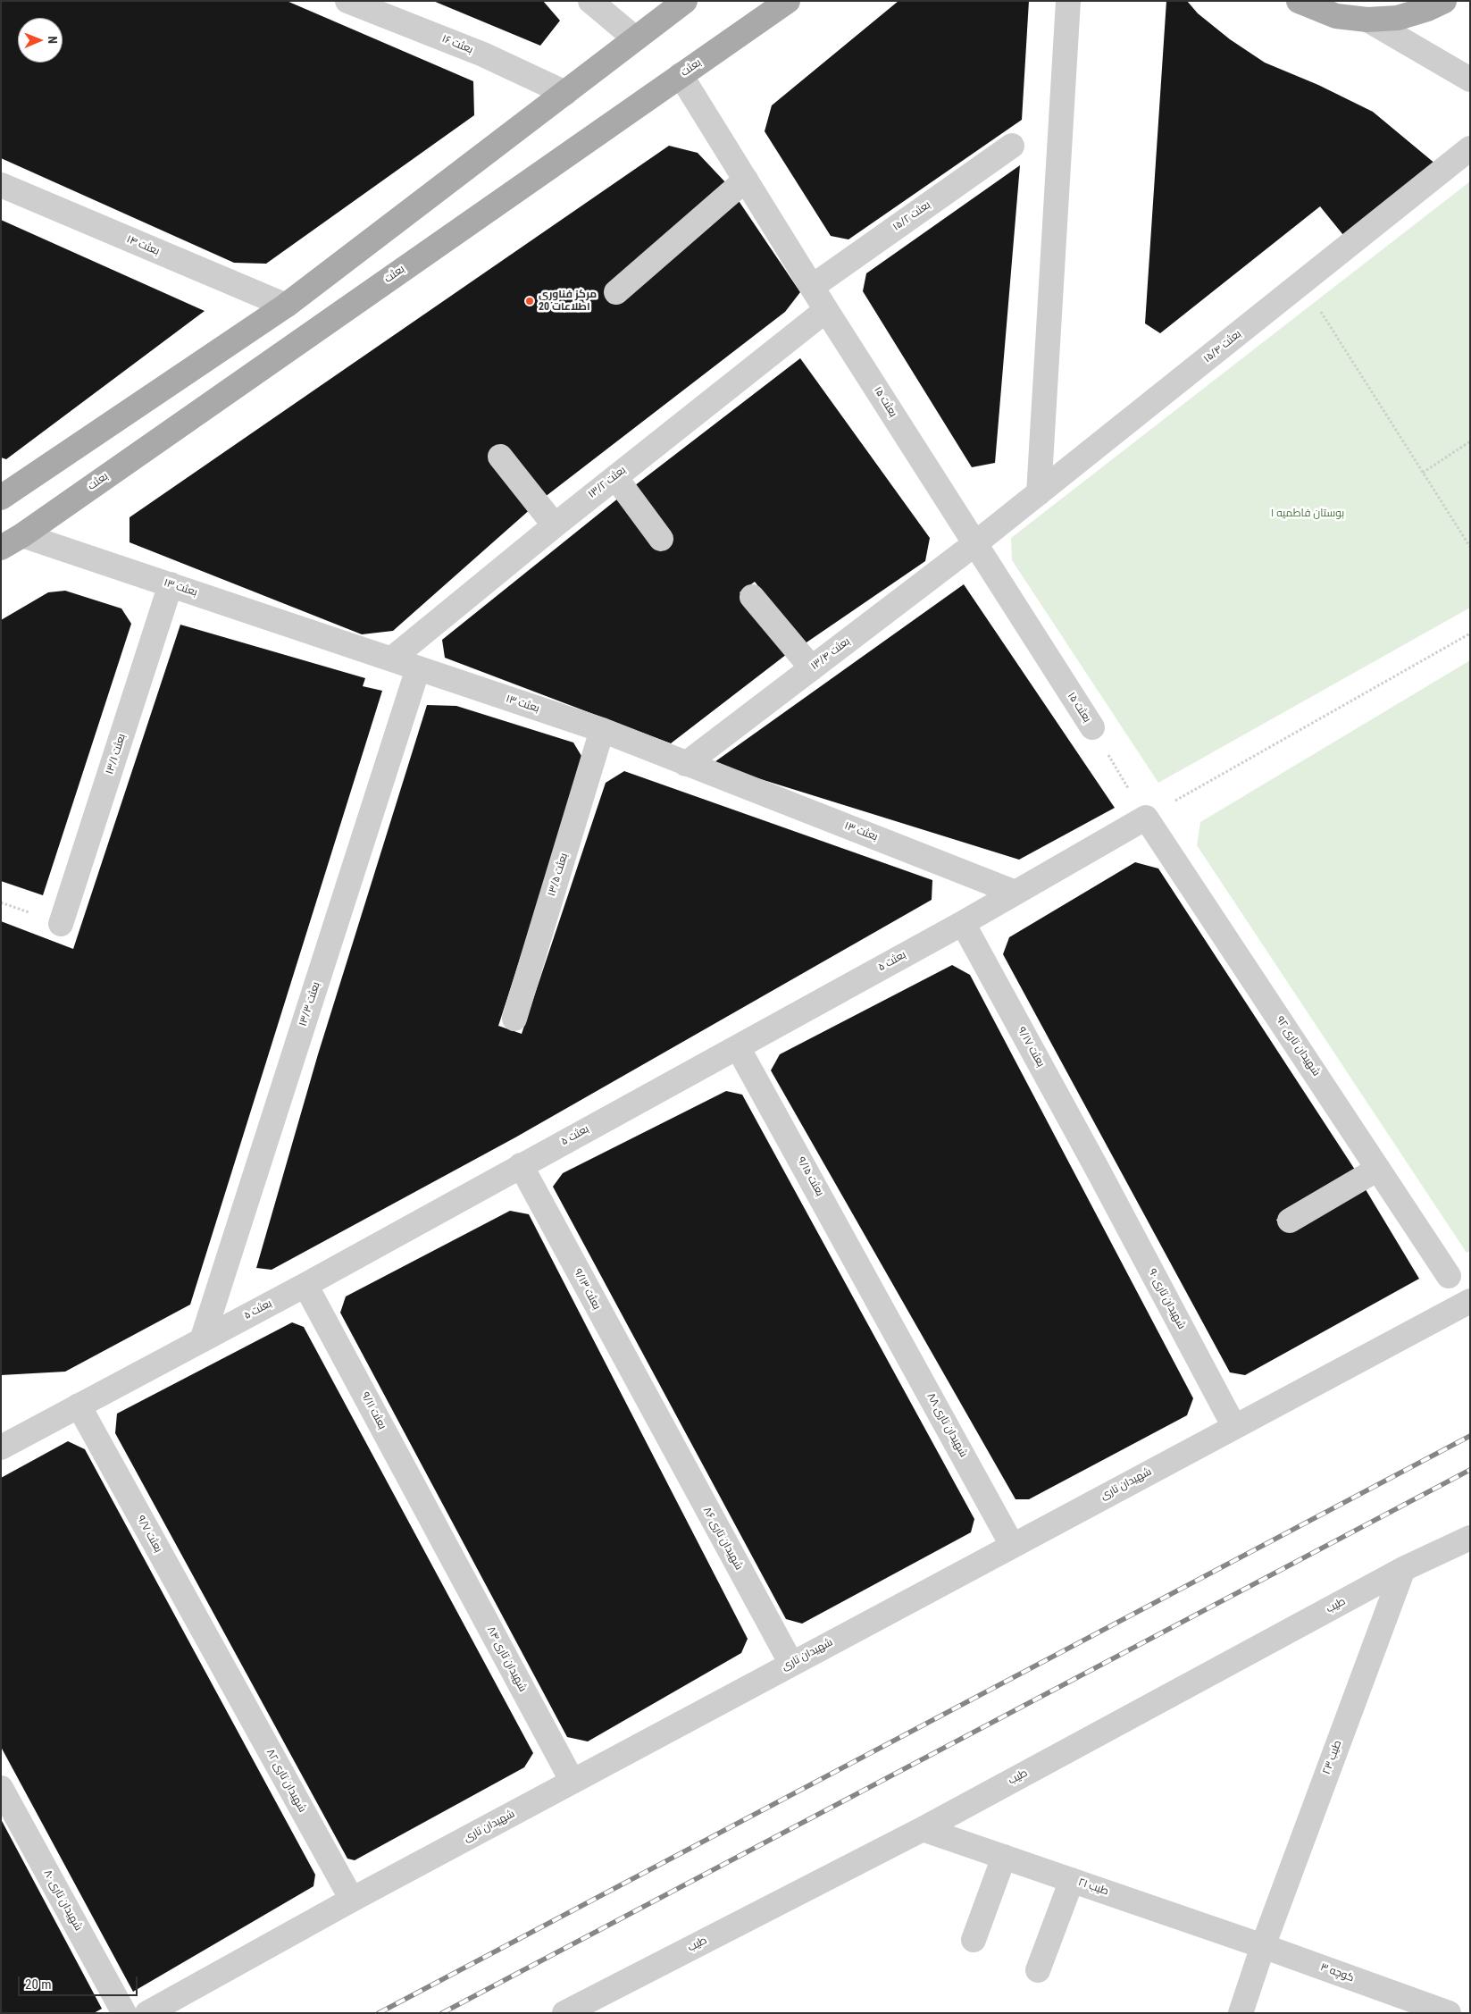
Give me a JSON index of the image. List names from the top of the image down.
{
  "streets": {
    "main road": ["بعثت"],
    "street": [
      "بعثت ۱۶",
      "بعثت ۱۵/۲",
      "بعثت ۱۴",
      "بعثت ۱۵/۴",
      "بعثت ۱۵",
      "بعثت ۱۳/۲",
      "بعثت ۱۳",
      "بعثت ۱۳/۴",
      "بعثت ۱۳/۱",
      "بعثت ۱۳/۵",
      "بعثت ۵",
      "بعثت ۱۳/۳",
      "شهیدان تاری ۹۲",
      "بعثت ۹/۱۷",
      "بعثت ۹/۱۵",
      "بعثت ۹/۱۳",
      "شهیدان تاری ۹۰",
      "بعثت ۹/۱۱",
      "شهیدان تاری ۸۸",
      "شهیدان تاری",
      "بعثت ۹/۷",
      "شهیدان تاری ۸۶",
      "طیب",
      "شهیدان تاری ۸۴",
      "طیب ۲۳",
      "شهیدان تاری ۸۲",
      "طیب ۲‍۱",
      "شهیدان تاری ۸۰",
      "کوچه ۳"
    ]
  },
  "crossings": [
    ["بعثت", "بعثت ۱۵"],
    ["بعثت", "بعثت ۱۳"],
    ["بعثت ۱۵/۲", "بعثت ۱۵"],
    ["بعثت ۱۵/۴", "بعثت ۱۵"],
    ["بعثت ۱۵/۴", "بعثت ۱۳/۴"],
    ["بعثت ۱۵", "بعثت ۱۳/۲"],
    ["بعثت ۱۵", "بعثت ۱۳/۴"],
    ["بعثت ۱۳/۲", "بعثت ۱۳"],
    ["بعثت ۱۳", "بعثت ۱۳/۴"],
    ["بعثت ۱۳", "بعثت ۱۳/۱"],
    ["بعثت ۱۳", "بعثت ۱۳/۵"],
    ["بعثت ۱۳", "بعثت ۵"],
    ["بعثت ۱۳", "بعثت ۱۳/۳"],
    ["بعثت ۵", "بعثت ۱۳/۳"],
    ["بعثت ۵", "شهیدان تاری ۹۲"],
    ["بعثت ۵", "بعثت ۹/۱۷"],
    ["بعثت ۵", "بعثت ۹/۱۵"],
    ["بعثت ۵", "بعثت ۹/۱۳"],
    ["بعثت ۵", "بعثت ۹/۱۱"],
    ["بعثت ۵", "بعثت ۹/۷"],
    ["بعثت ۹/۱۷", "شهیدان تاری ۹۰"],
    ["بعثت ۹/۱۵", "شهیدان تاری ۸۸"],
    ["بعثت ۹/۱۳", "شهیدان تاری ۸۶"],
    ["شهیدان تاری ۹۰", "شهیدان تاری"],
    ["بعثت ۹/۱۱", "شهیدان تاری ۸۴"],
    ["شهیدان تاری ۸۸", "شهیدان تاری"],
    ["شهیدان تاری", "شهیدان تاری ۸۶"],
    ["شهیدان تاری", "شهیدان تاری ۸۴"],
    ["شهیدان تاری", "شهیدان تاری ۸۲"],
    ["بعثت ۹/۷", "شهیدان تاری ۸۲"],
    ["طیب", "طیب ۲۳"],
    ["طیب", "طیب ۲‍۱"],
    ["طیب ۲۳", "طیب ۲‍۱"],
    ["طیب ۲۳", "کوچه ۳"],
    ["طیب ۲‍۱", "کوچه ۳"]
  ],
  "parks": ["بوستان فاطمیه ۱"],
  "places": ["مرکز فناوری اطلاعات 20"],
  "scale_bar": "20 m",
  "north": "right"
}
